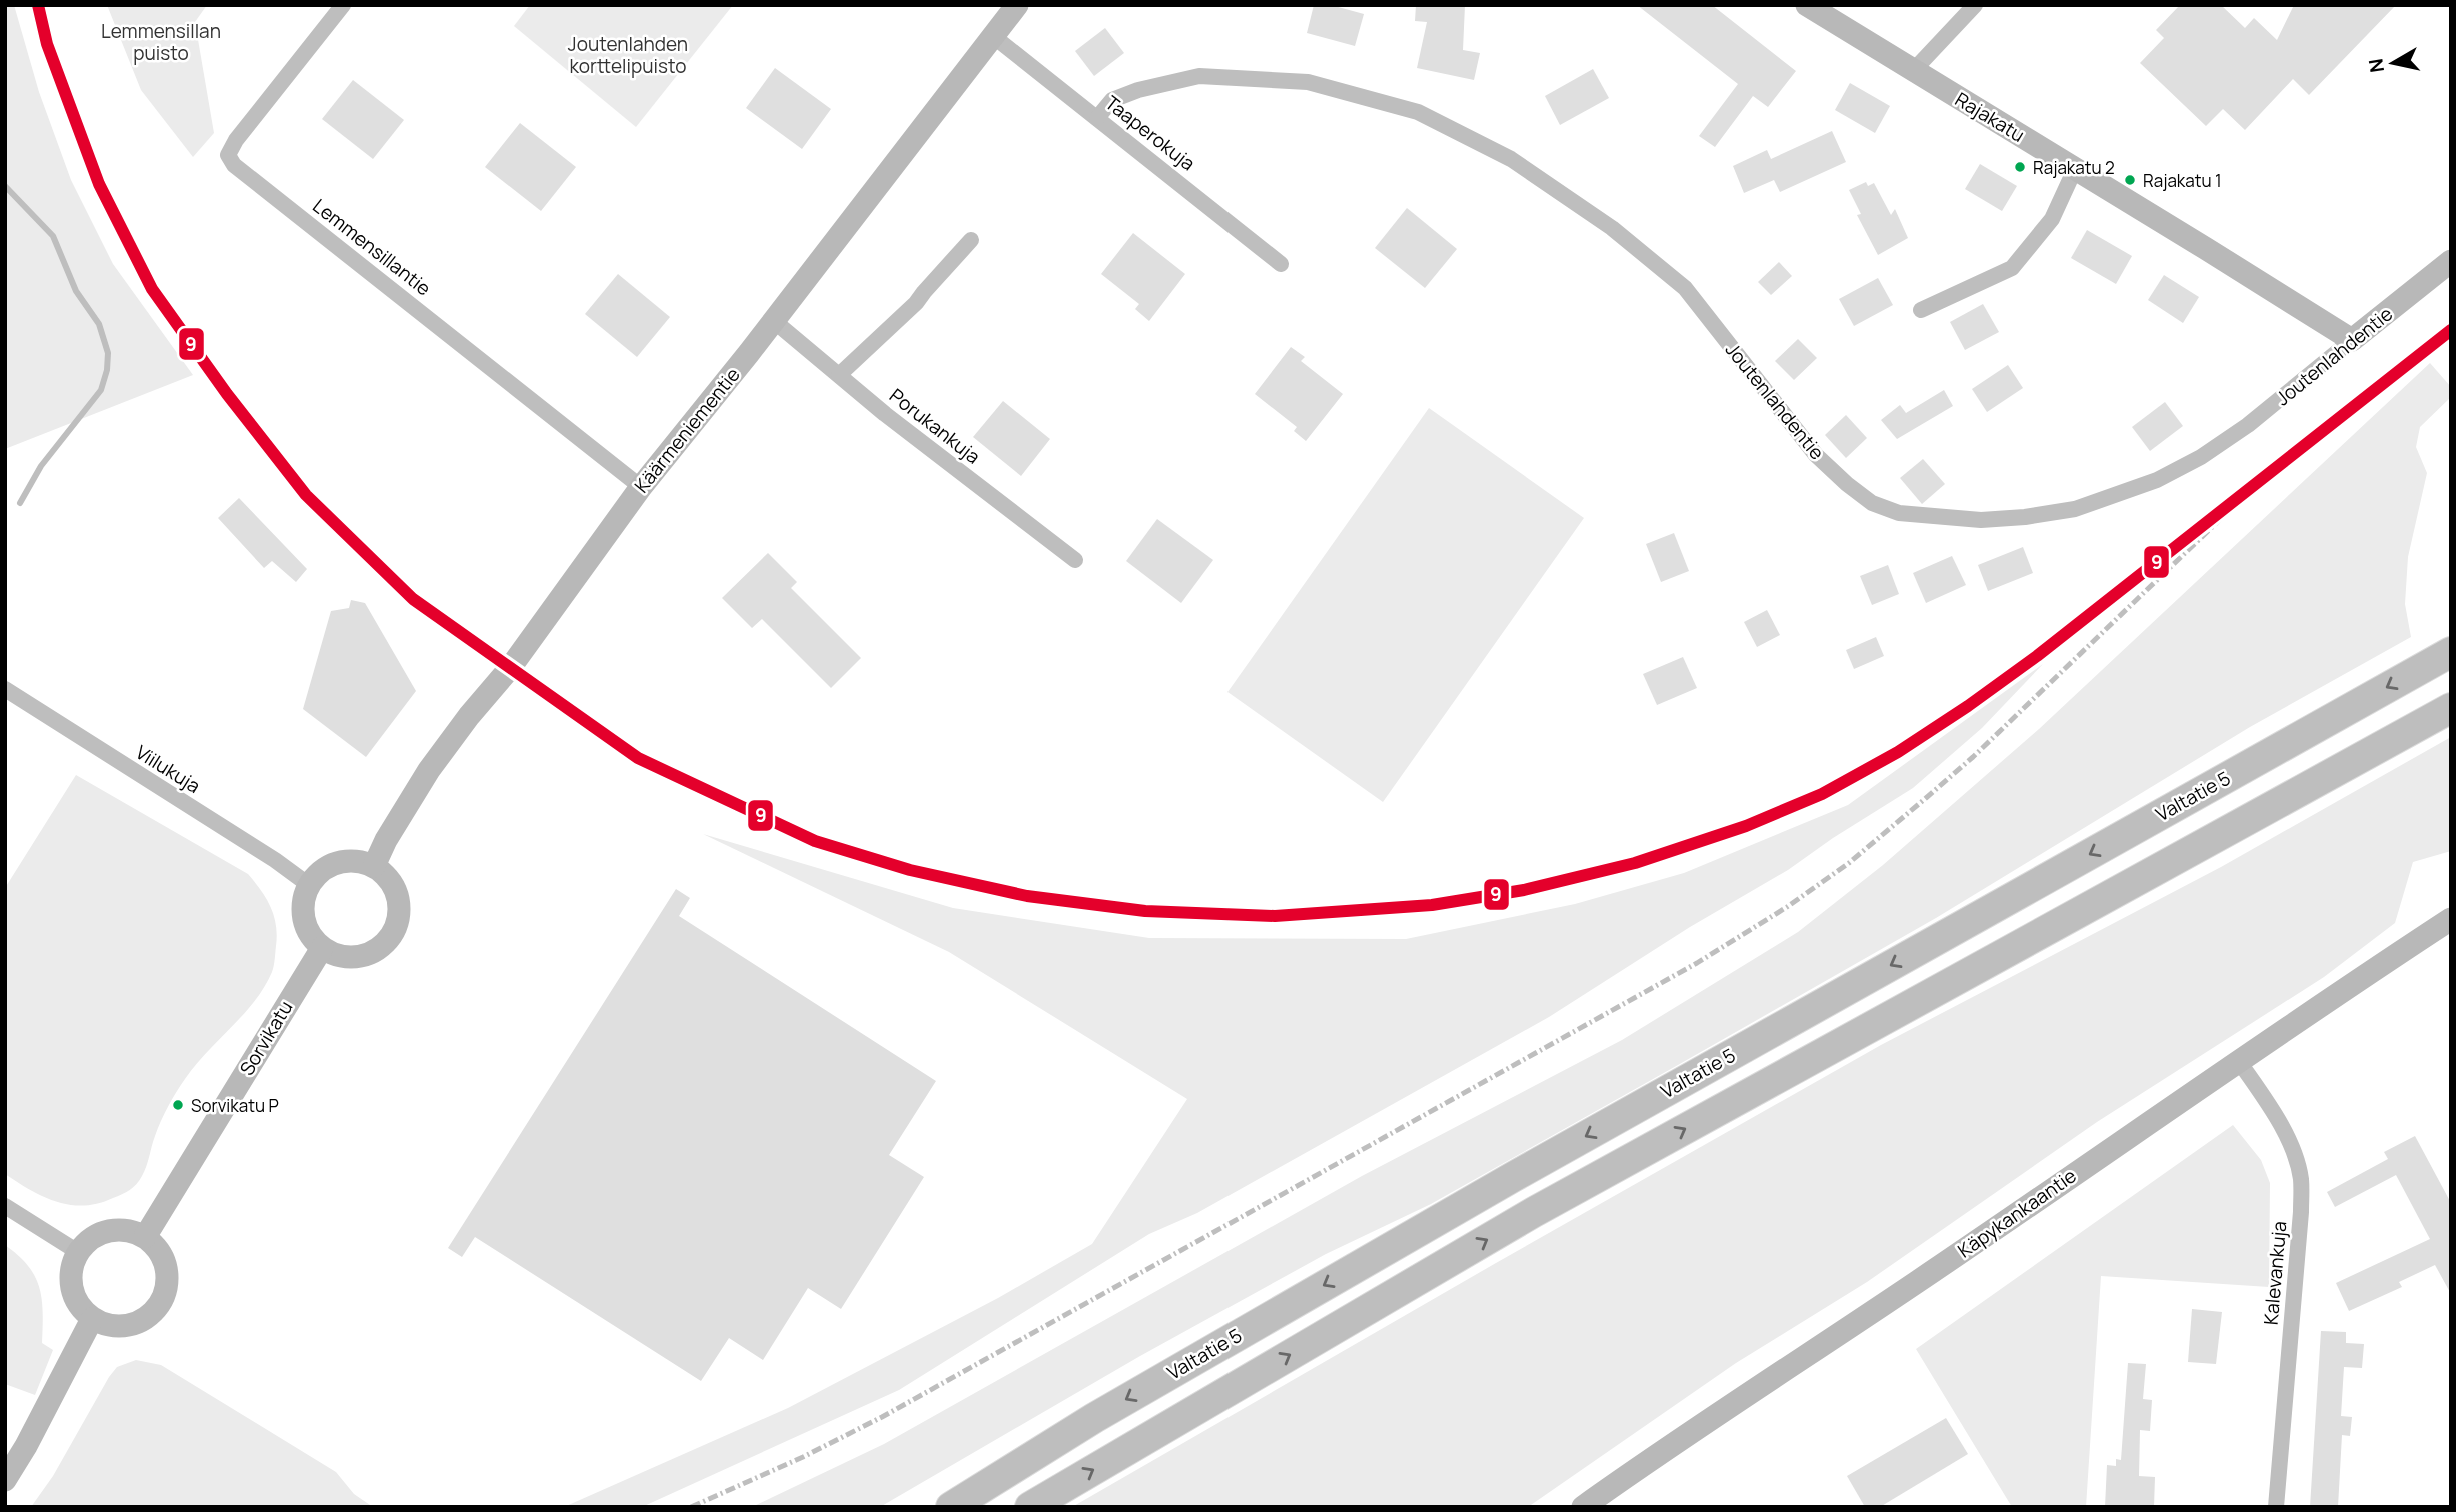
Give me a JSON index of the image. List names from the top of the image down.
{
  "streets": {
    "highway": ["Valtatie 5"],
    "street": [
      "Rajakatu",
      "Taaperokuja",
      "Lemmensillantie",
      "Joutenlahdentie",
      "Porukankuja",
      "Käärmeniementie",
      "Viilukuja",
      "Sorvikatu",
      "Käpykankaantie",
      "Kalevankuja"
    ]
  },
  "crossings": [
    ["Rajakatu", "Joutenlahdentie"],
    ["Taaperokuja", "Joutenlahdentie"],
    ["Taaperokuja", "Käärmeniementie"],
    ["Lemmensillantie", "Käärmeniementie"],
    ["Porukankuja", "Käärmeniementie"],
    ["Käärmeniementie", "Viilukuja"],
    ["Käärmeniementie", "Sorvikatu"],
    ["Viilukuja", "Sorvikatu"],
    ["Käpykankaantie", "Kalevankuja"]
  ],
  "parks": ["Lemmensillan puisto", "Joutenlahden korttelipuisto"],
  "places": ["Rajakatu 2", "Rajakatu 1", "Sorvikatu P"],
  "lines": ["transit line 9"],
  "north": "left"
}
